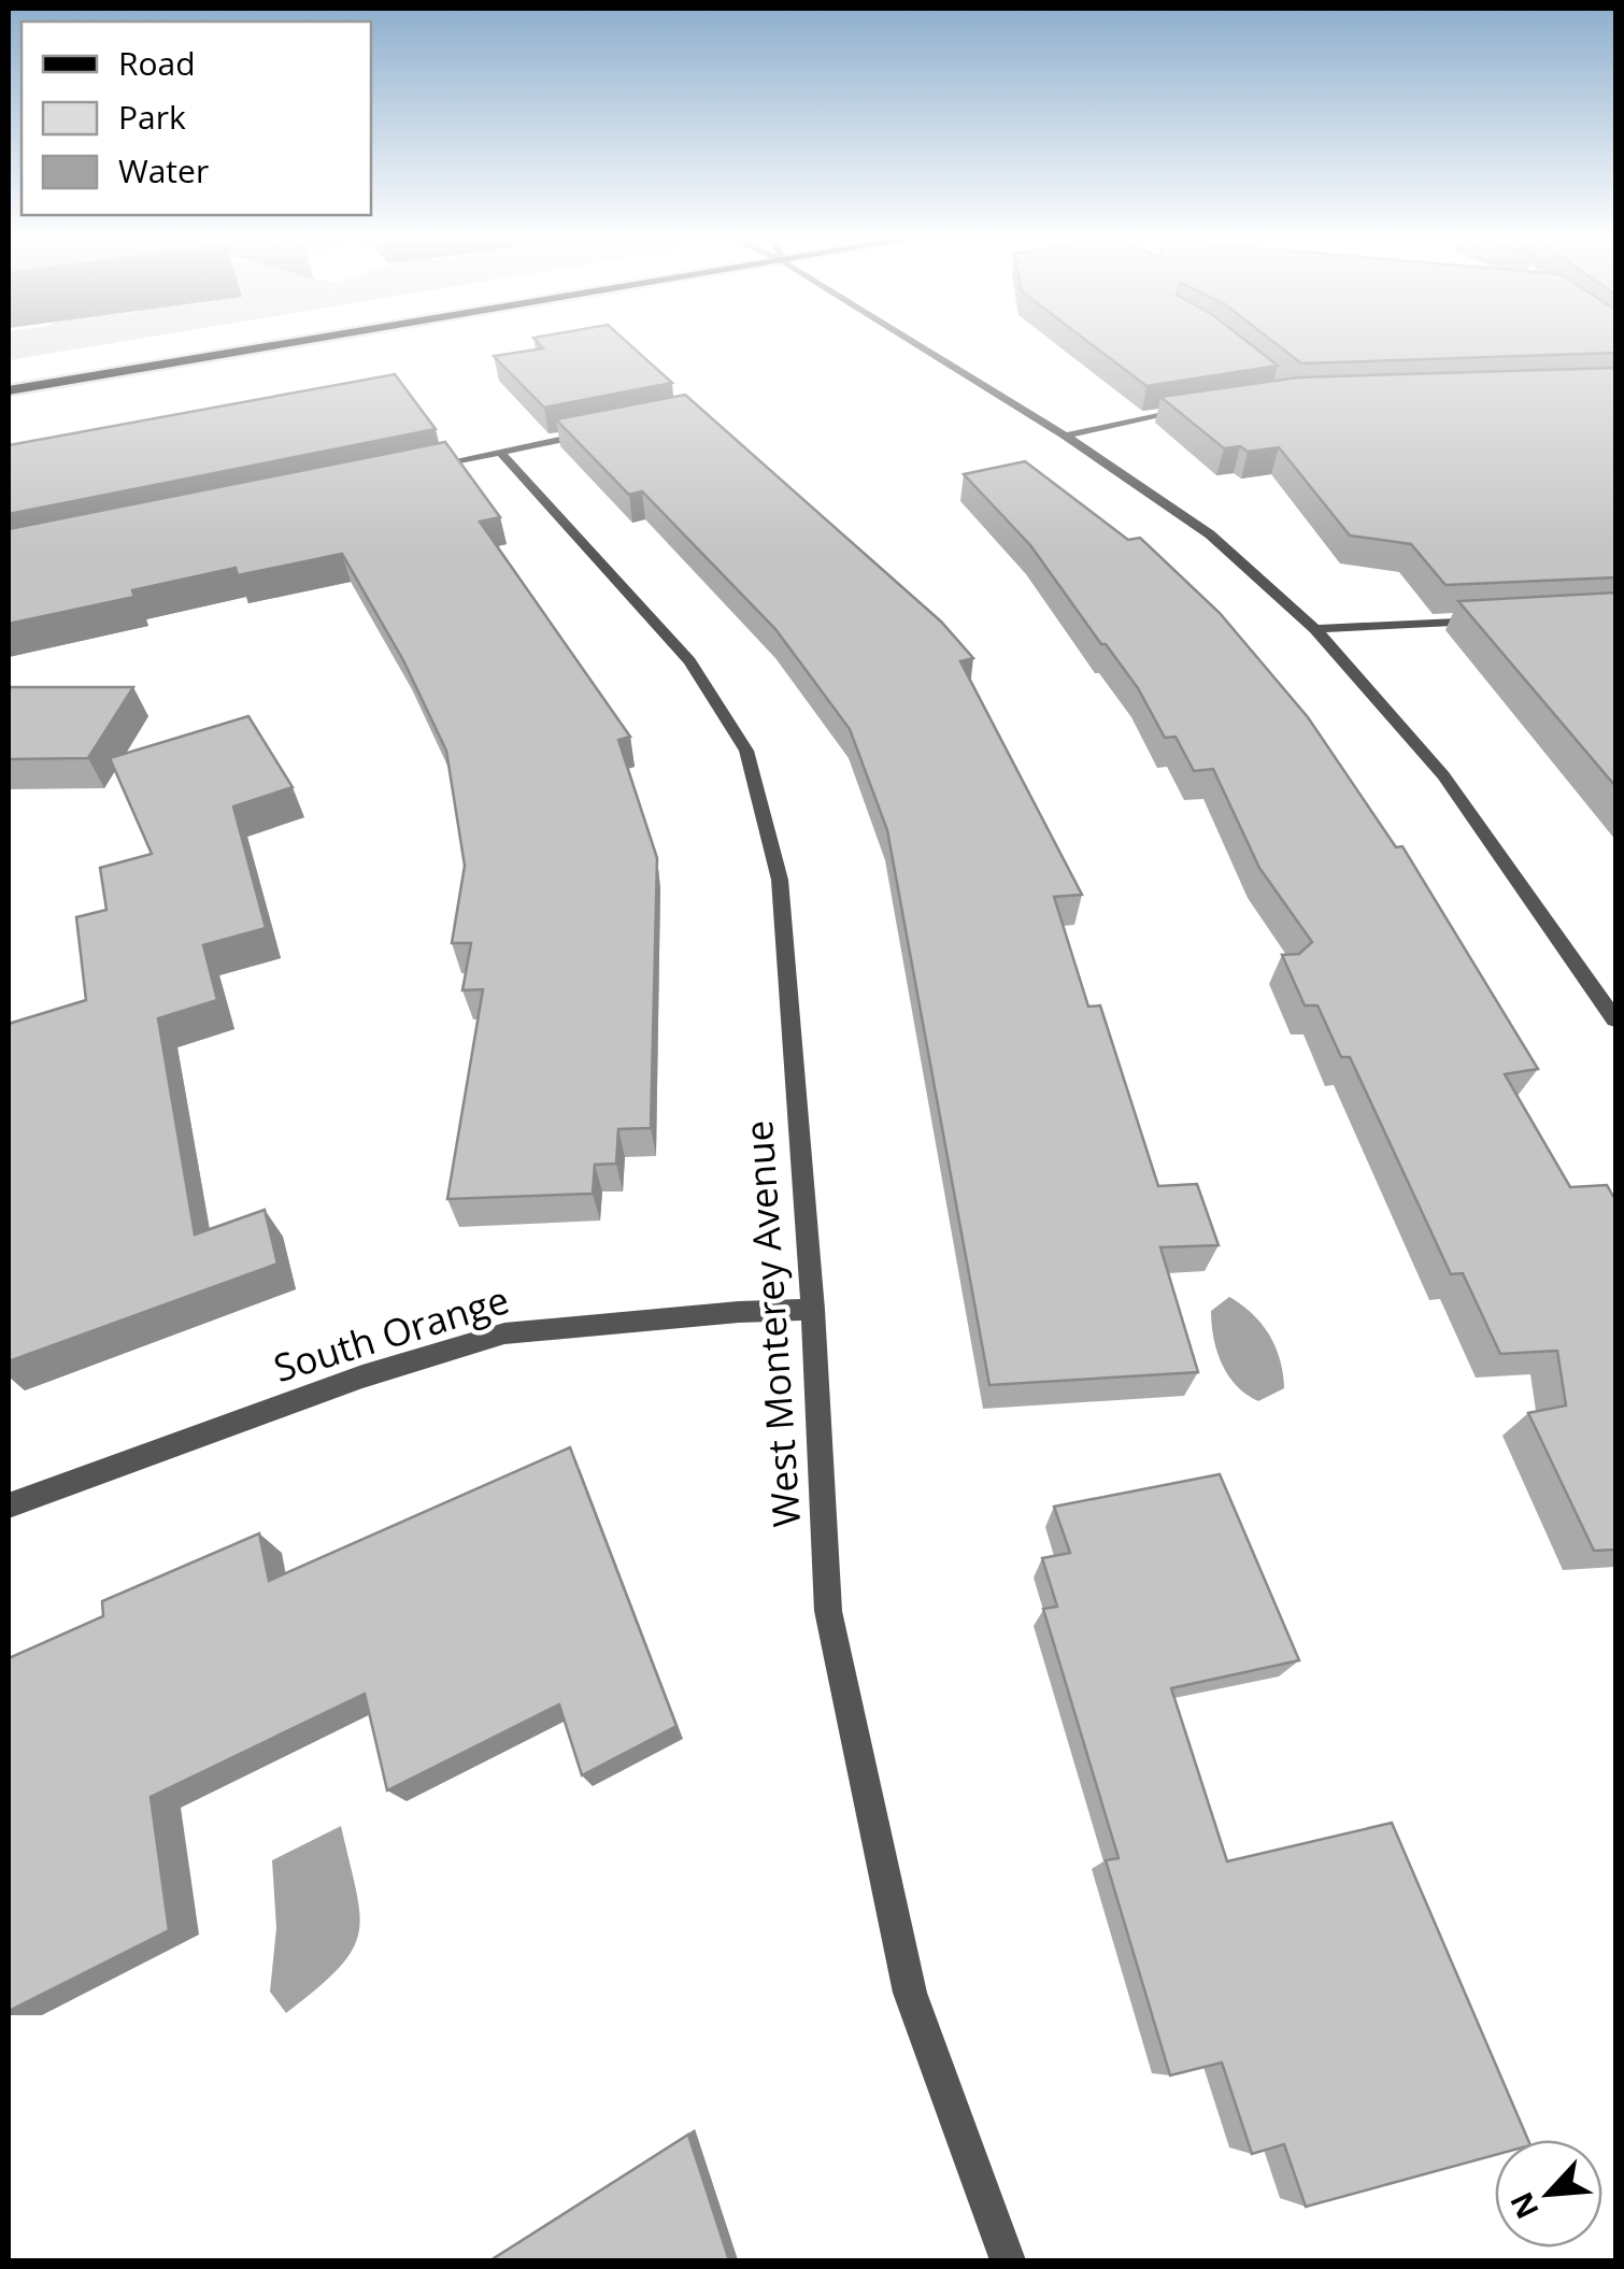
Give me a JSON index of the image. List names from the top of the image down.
{
  "streets": {
    "street": ["West Monterey Avenue", "South Orange"]
  },
  "crossings": [
    ["West Monterey Avenue", "South Orange"]
  ],
  "legend": ["Road", "Park", "Water"],
  "north": "bottom left"
}
